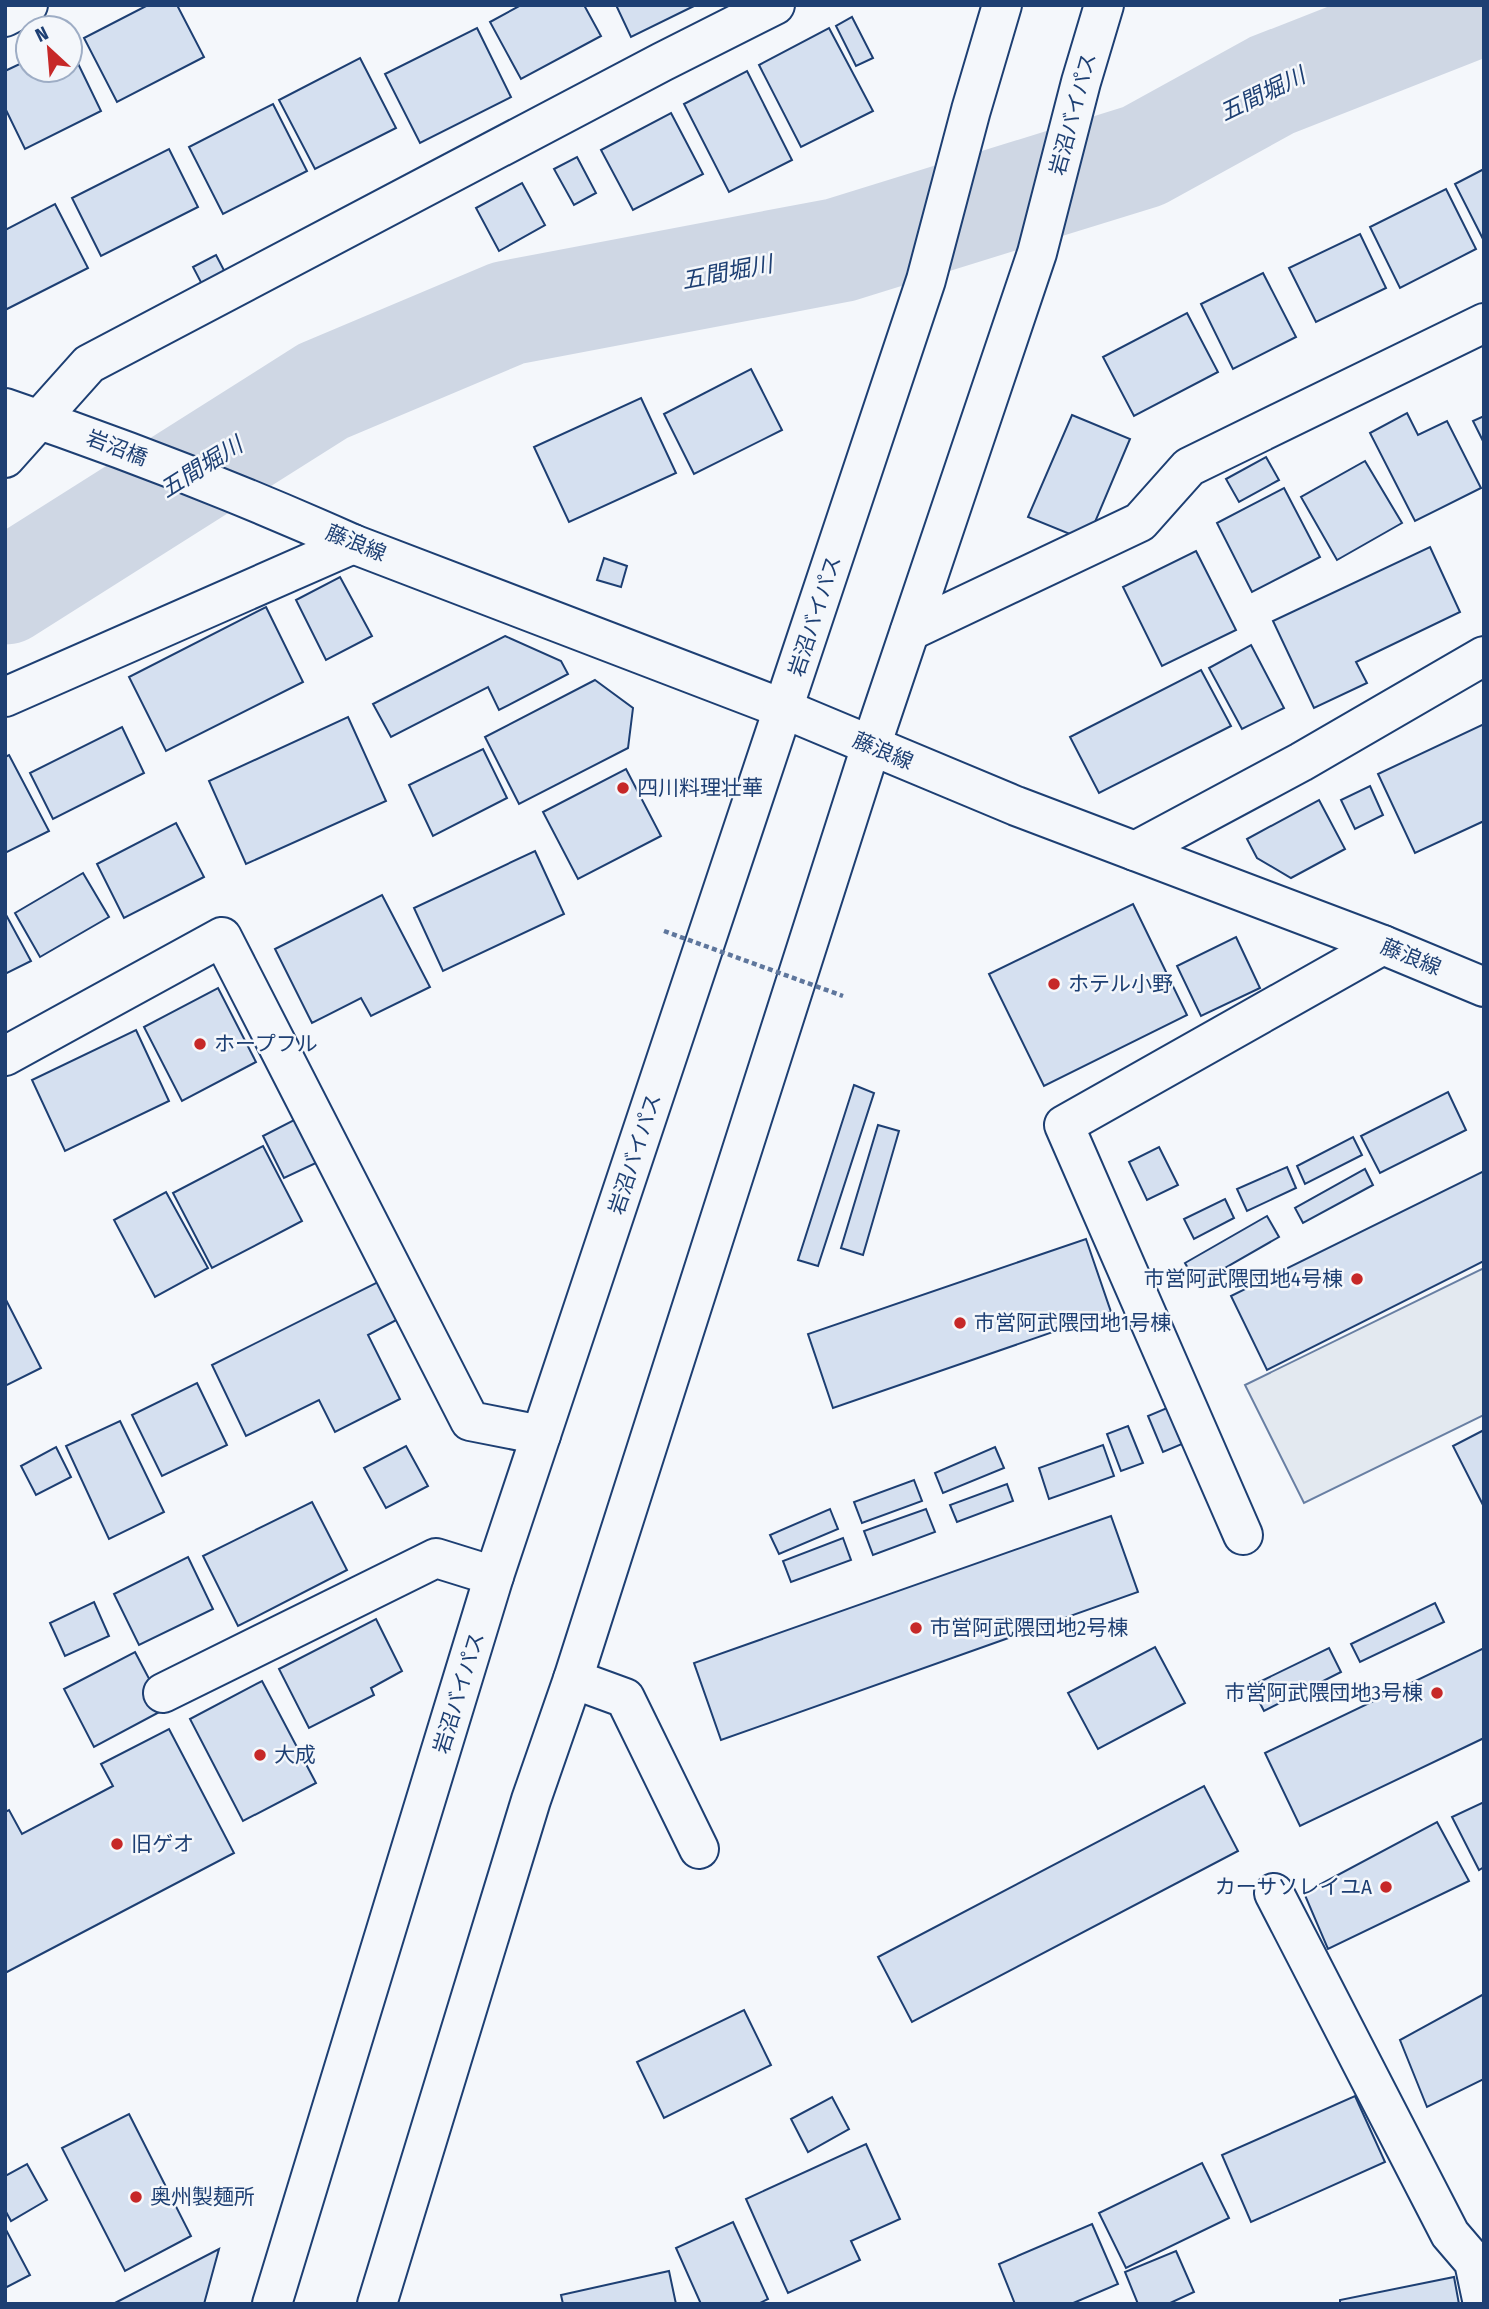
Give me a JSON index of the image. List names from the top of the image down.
{
  "streets": {
    "main road": ["岩沼バイパス", "岩沼橋", "藤浪線"]
  },
  "crossings": [
    ["岩沼バイパス", "藤浪線"],
    ["岩沼橋", "藤浪線"]
  ],
  "water": ["五間堀川"],
  "places": [
    "四川料理壮華",
    "ホテル小野",
    "ホープフル",
    "市営阿武隈団地4号棟",
    "市営阿武隈団地1号棟",
    "市営阿武隈団地2号棟",
    "市営阿武隈団地3号棟",
    "大成",
    "旧ゲオ",
    "カーサソレイユA",
    "奥州製麺所"
  ],
  "north": "top left"
}
